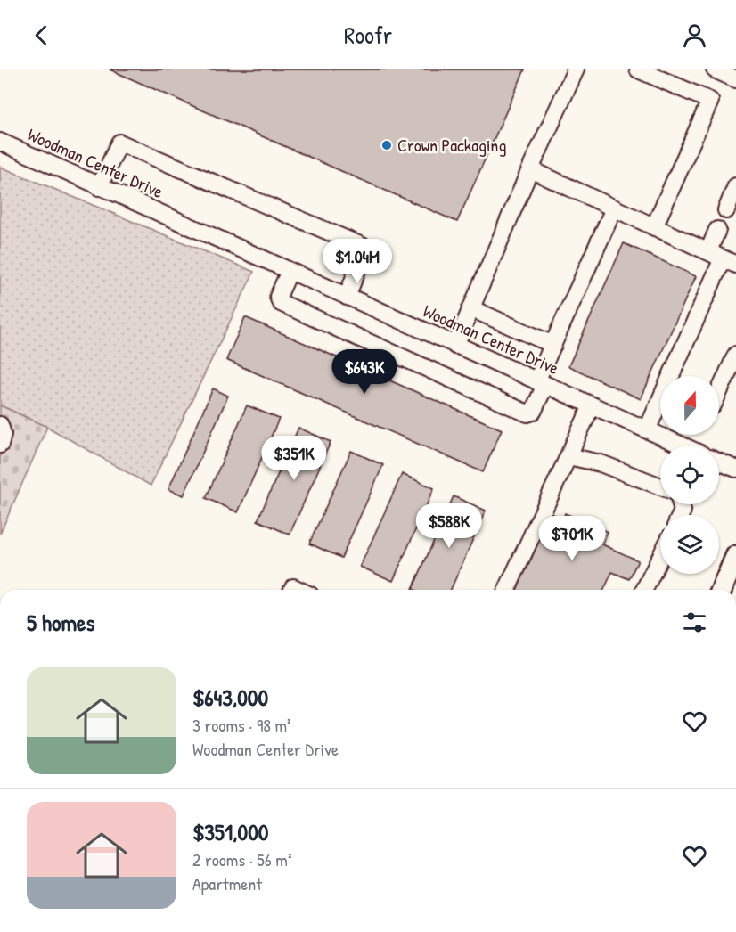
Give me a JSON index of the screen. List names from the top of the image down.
{
  "streets": {
    "street": ["Woodman Center Drive"]
  },
  "places": ["Crown Packaging"],
  "north": "top",
  "page": {
    "header": "Roofr",
    "price": [
      "$1.04M",
      "$643K",
      "$351K",
      "$588K",
      "$701K"
    ],
    "heading": "5 homes",
    "list": [
      {
        "name": "$643,000",
        "note": "3 rooms · 98 m² · Woodman Center Drive"
      },
      {
        "name": "$351,000",
        "note": "2 rooms · 56 m² · Apartment"
      }
    ]
  }
}
